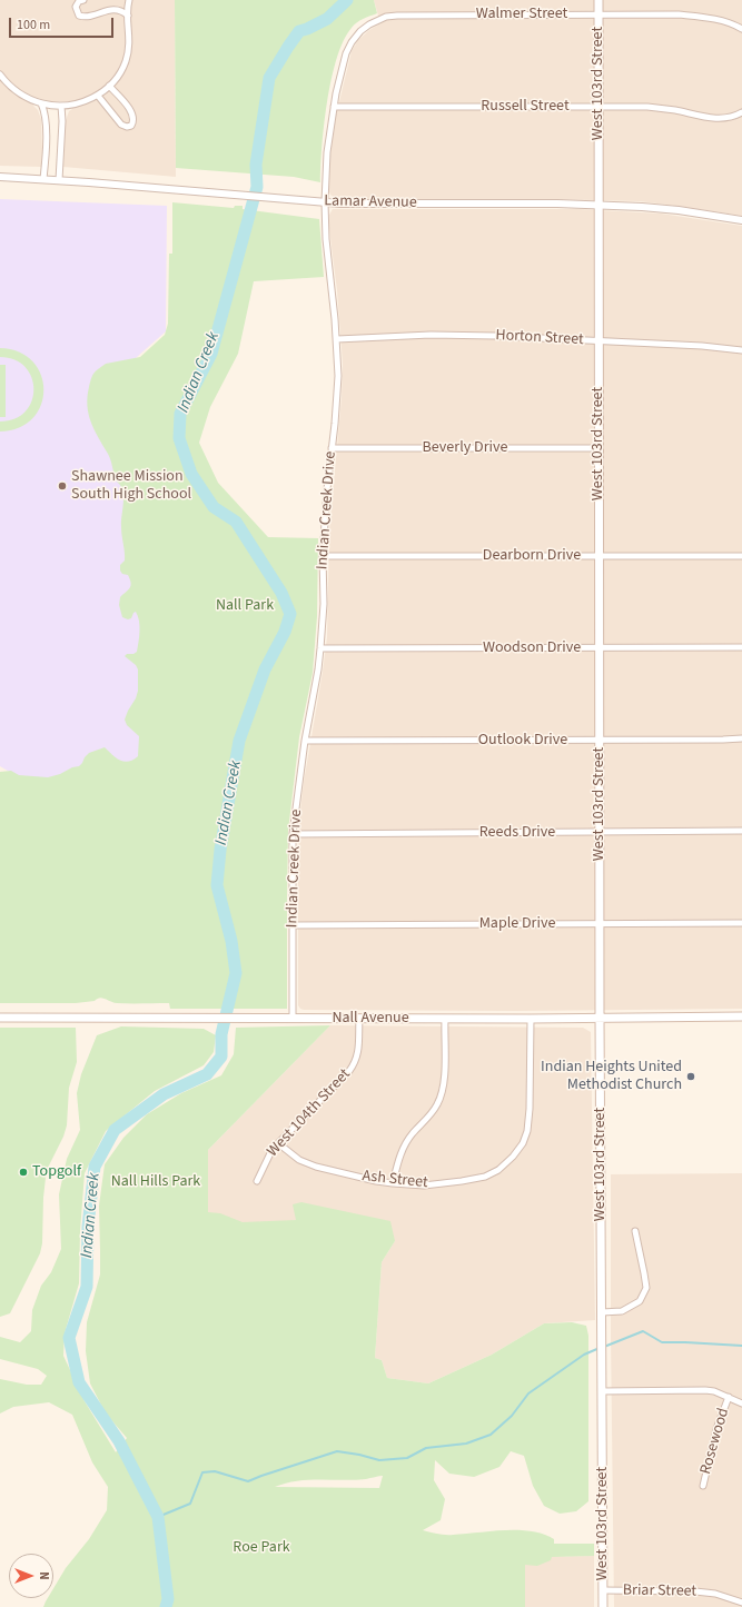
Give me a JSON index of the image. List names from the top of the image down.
{
  "streets": {
    "main road": ["West 103rd Street", "Nall Avenue"],
    "street": [
      "Walmer Street",
      "Russell Street",
      "Lamar Avenue",
      "Horton Street",
      "Beverly Drive",
      "Indian Creek Drive",
      "Dearborn Drive",
      "Woodson Drive",
      "Outlook Drive",
      "Reeds Drive",
      "Maple Drive",
      "West 104th Street",
      "Ash Street",
      "Rosewood",
      "Briar Street"
    ]
  },
  "crossings": [
    ["Walmer Street", "West 103rd Street"],
    ["Walmer Street", "Indian Creek Drive"],
    ["West 103rd Street", "Russell Street"],
    ["West 103rd Street", "Lamar Avenue"],
    ["West 103rd Street", "Horton Street"],
    ["West 103rd Street", "Beverly Drive"],
    ["West 103rd Street", "Dearborn Drive"],
    ["West 103rd Street", "Woodson Drive"],
    ["West 103rd Street", "Outlook Drive"],
    ["West 103rd Street", "Reeds Drive"],
    ["West 103rd Street", "Maple Drive"],
    ["West 103rd Street", "Nall Avenue"],
    ["West 103rd Street", "Briar Street"],
    ["Russell Street", "Indian Creek Drive"],
    ["Lamar Avenue", "Indian Creek Drive"],
    ["Horton Street", "Indian Creek Drive"],
    ["Beverly Drive", "Indian Creek Drive"],
    ["Indian Creek Drive", "Dearborn Drive"],
    ["Indian Creek Drive", "Woodson Drive"],
    ["Indian Creek Drive", "Outlook Drive"],
    ["Indian Creek Drive", "Reeds Drive"],
    ["Indian Creek Drive", "Maple Drive"],
    ["Indian Creek Drive", "Nall Avenue"],
    ["Nall Avenue", "West 104th Street"],
    ["Nall Avenue", "Ash Street"],
    ["West 104th Street", "Ash Street"]
  ],
  "water": ["Indian Creek"],
  "parks": ["Nall Park", "Nall Hills Park", "Roe Park"],
  "places": ["Shawnee Mission South High School", "Indian Heights United Methodist Church", "Topgolf"],
  "scale_bar": "100 m",
  "north": "right"
}
